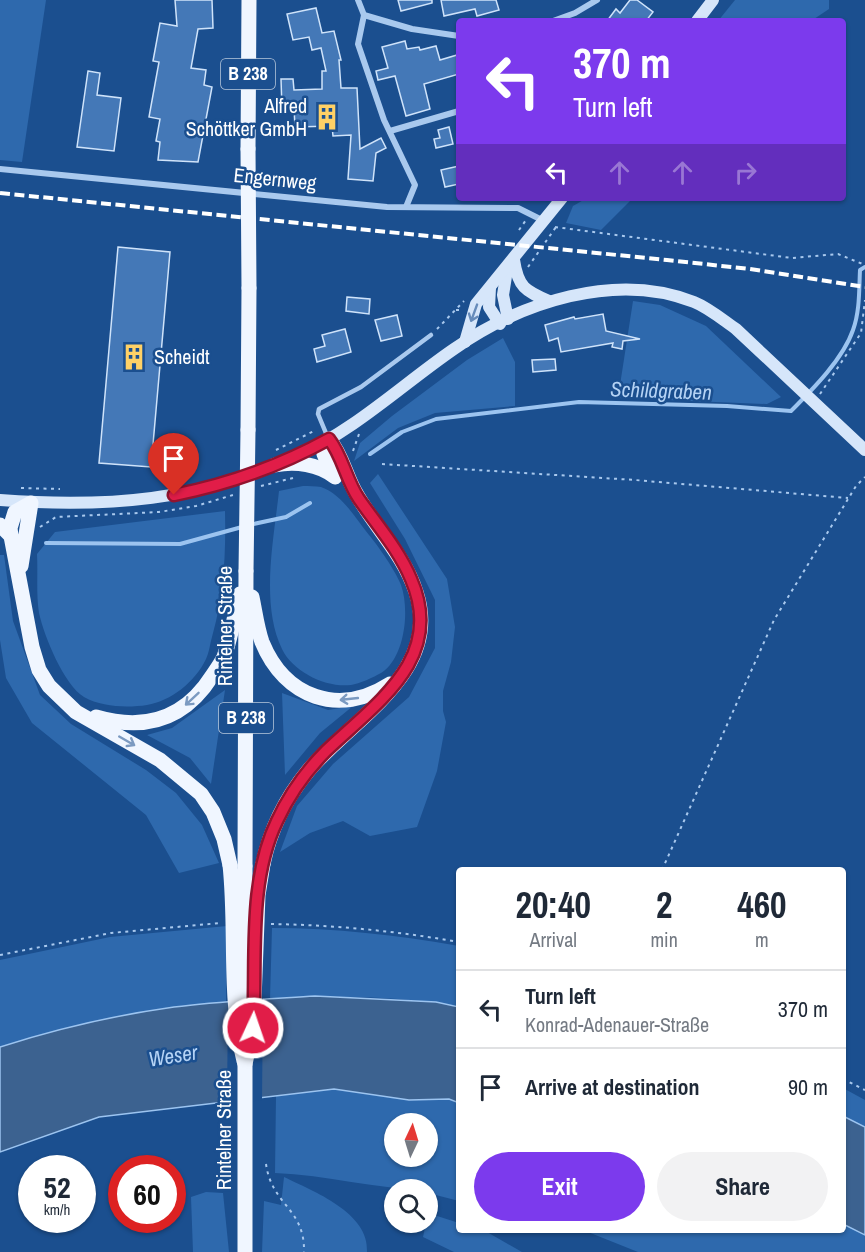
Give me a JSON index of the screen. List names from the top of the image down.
{
  "streets": {
    "main road": ["B 238", "Rintelner Straße"],
    "street": ["Engernweg"]
  },
  "crossings": [
    ["B 238", "Rintelner Straße"]
  ],
  "water": ["Schildgraben", "Weser"],
  "places": {
    "building": ["Alfred Schöttker GmbH", "Scheidt"]
  },
  "north": "top",
  "page": {
    "turn": ["370 m", "Turn left"],
    "eta": [
      "20:40",
      "Arrival",
      "2",
      "min",
      "460",
      "m"
    ],
    "list": [
      {
        "name": "Turn left",
        "note": "Konrad-Adenauer-Straße",
        "value": "370 m"
      },
      {
        "name": "Arrive at destination",
        "value": "90 m"
      }
    ],
    "buttons": ["Exit", "Share"],
    "speed": "52 km/h",
    "limit": "60"
  }
}
